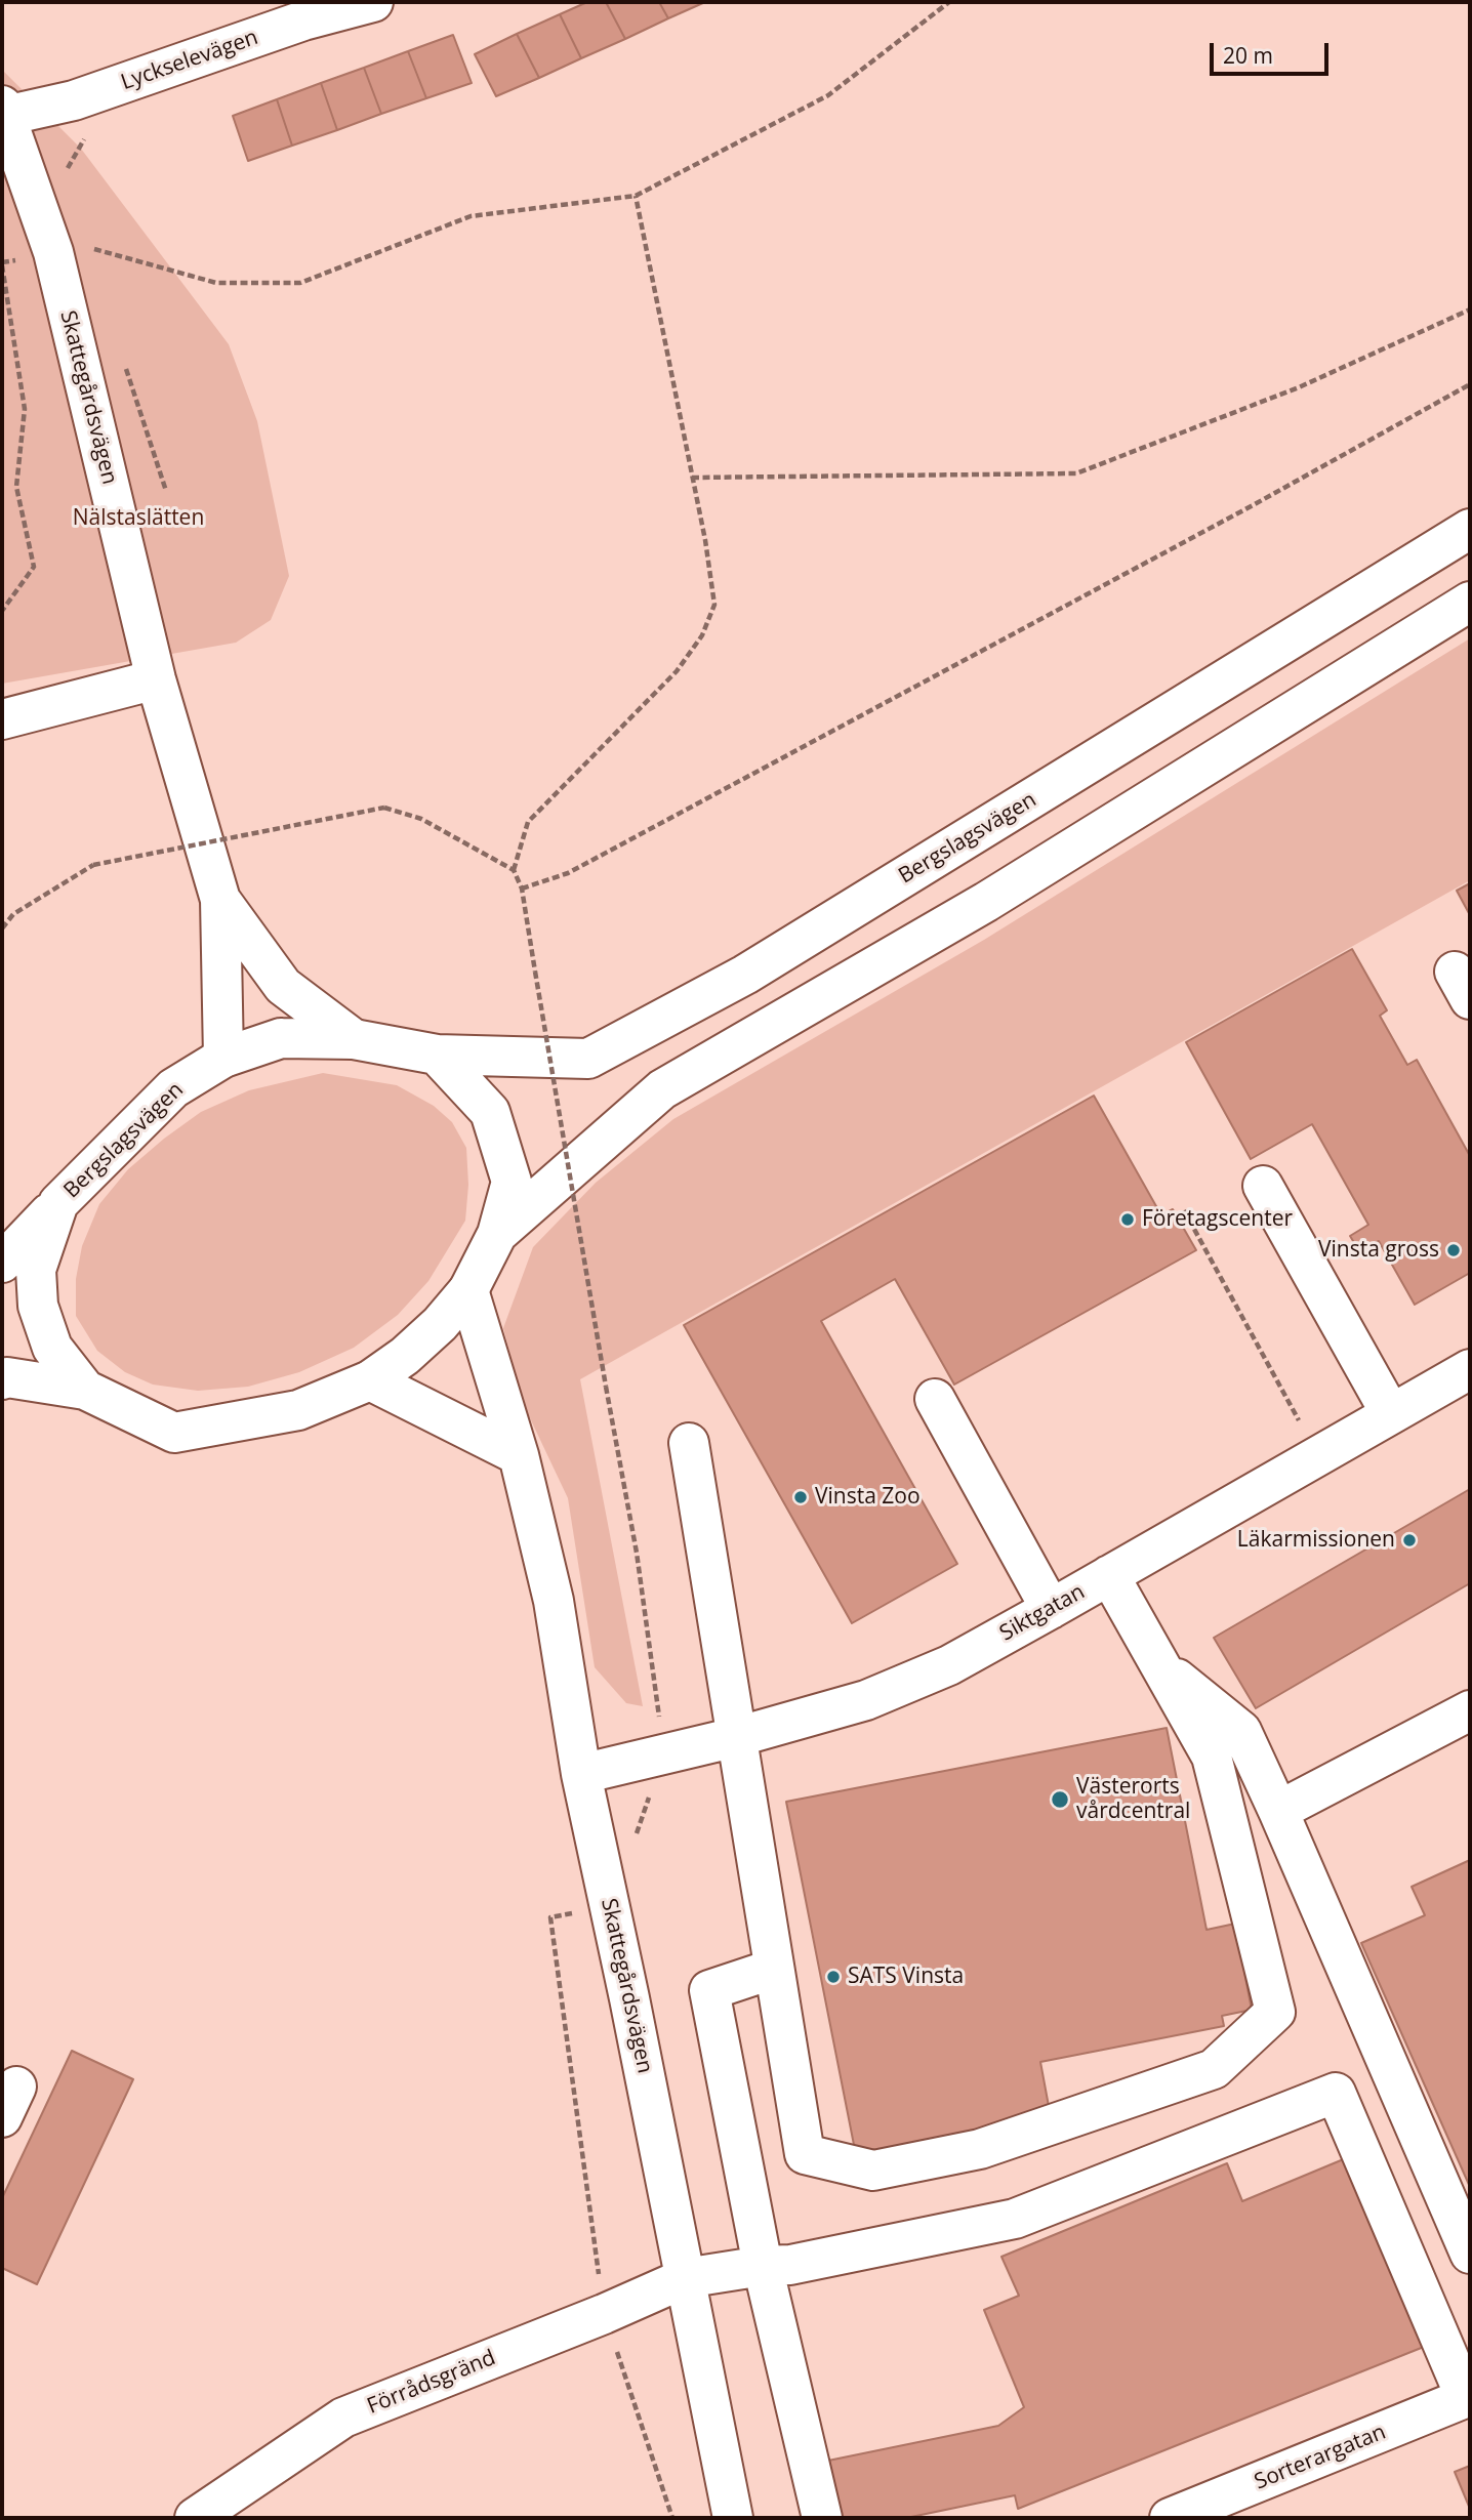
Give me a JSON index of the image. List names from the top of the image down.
{
  "streets": {
    "street": [
      "Lyckselevägen",
      "Skattegårdsvägen",
      "Bergslagsvägen",
      "Siktgatan",
      "Förrådsgränd",
      "Sorterargatan"
    ]
  },
  "crossings": [
    ["Lyckselevägen", "Skattegårdsvägen"],
    ["Skattegårdsvägen", "Bergslagsvägen"],
    ["Skattegårdsvägen", "Siktgatan"],
    ["Skattegårdsvägen", "Förrådsgränd"],
    ["Förrådsgränd", "Sorterargatan"]
  ],
  "parks": ["Nälstaslätten"],
  "places": [
    "Företagscenter",
    "Vinsta gross",
    "Vinsta Zoo",
    "Läkarmissionen",
    "Västerorts vårdcentral",
    "SATS Vinsta"
  ],
  "scale_bar": "20 m"
}
